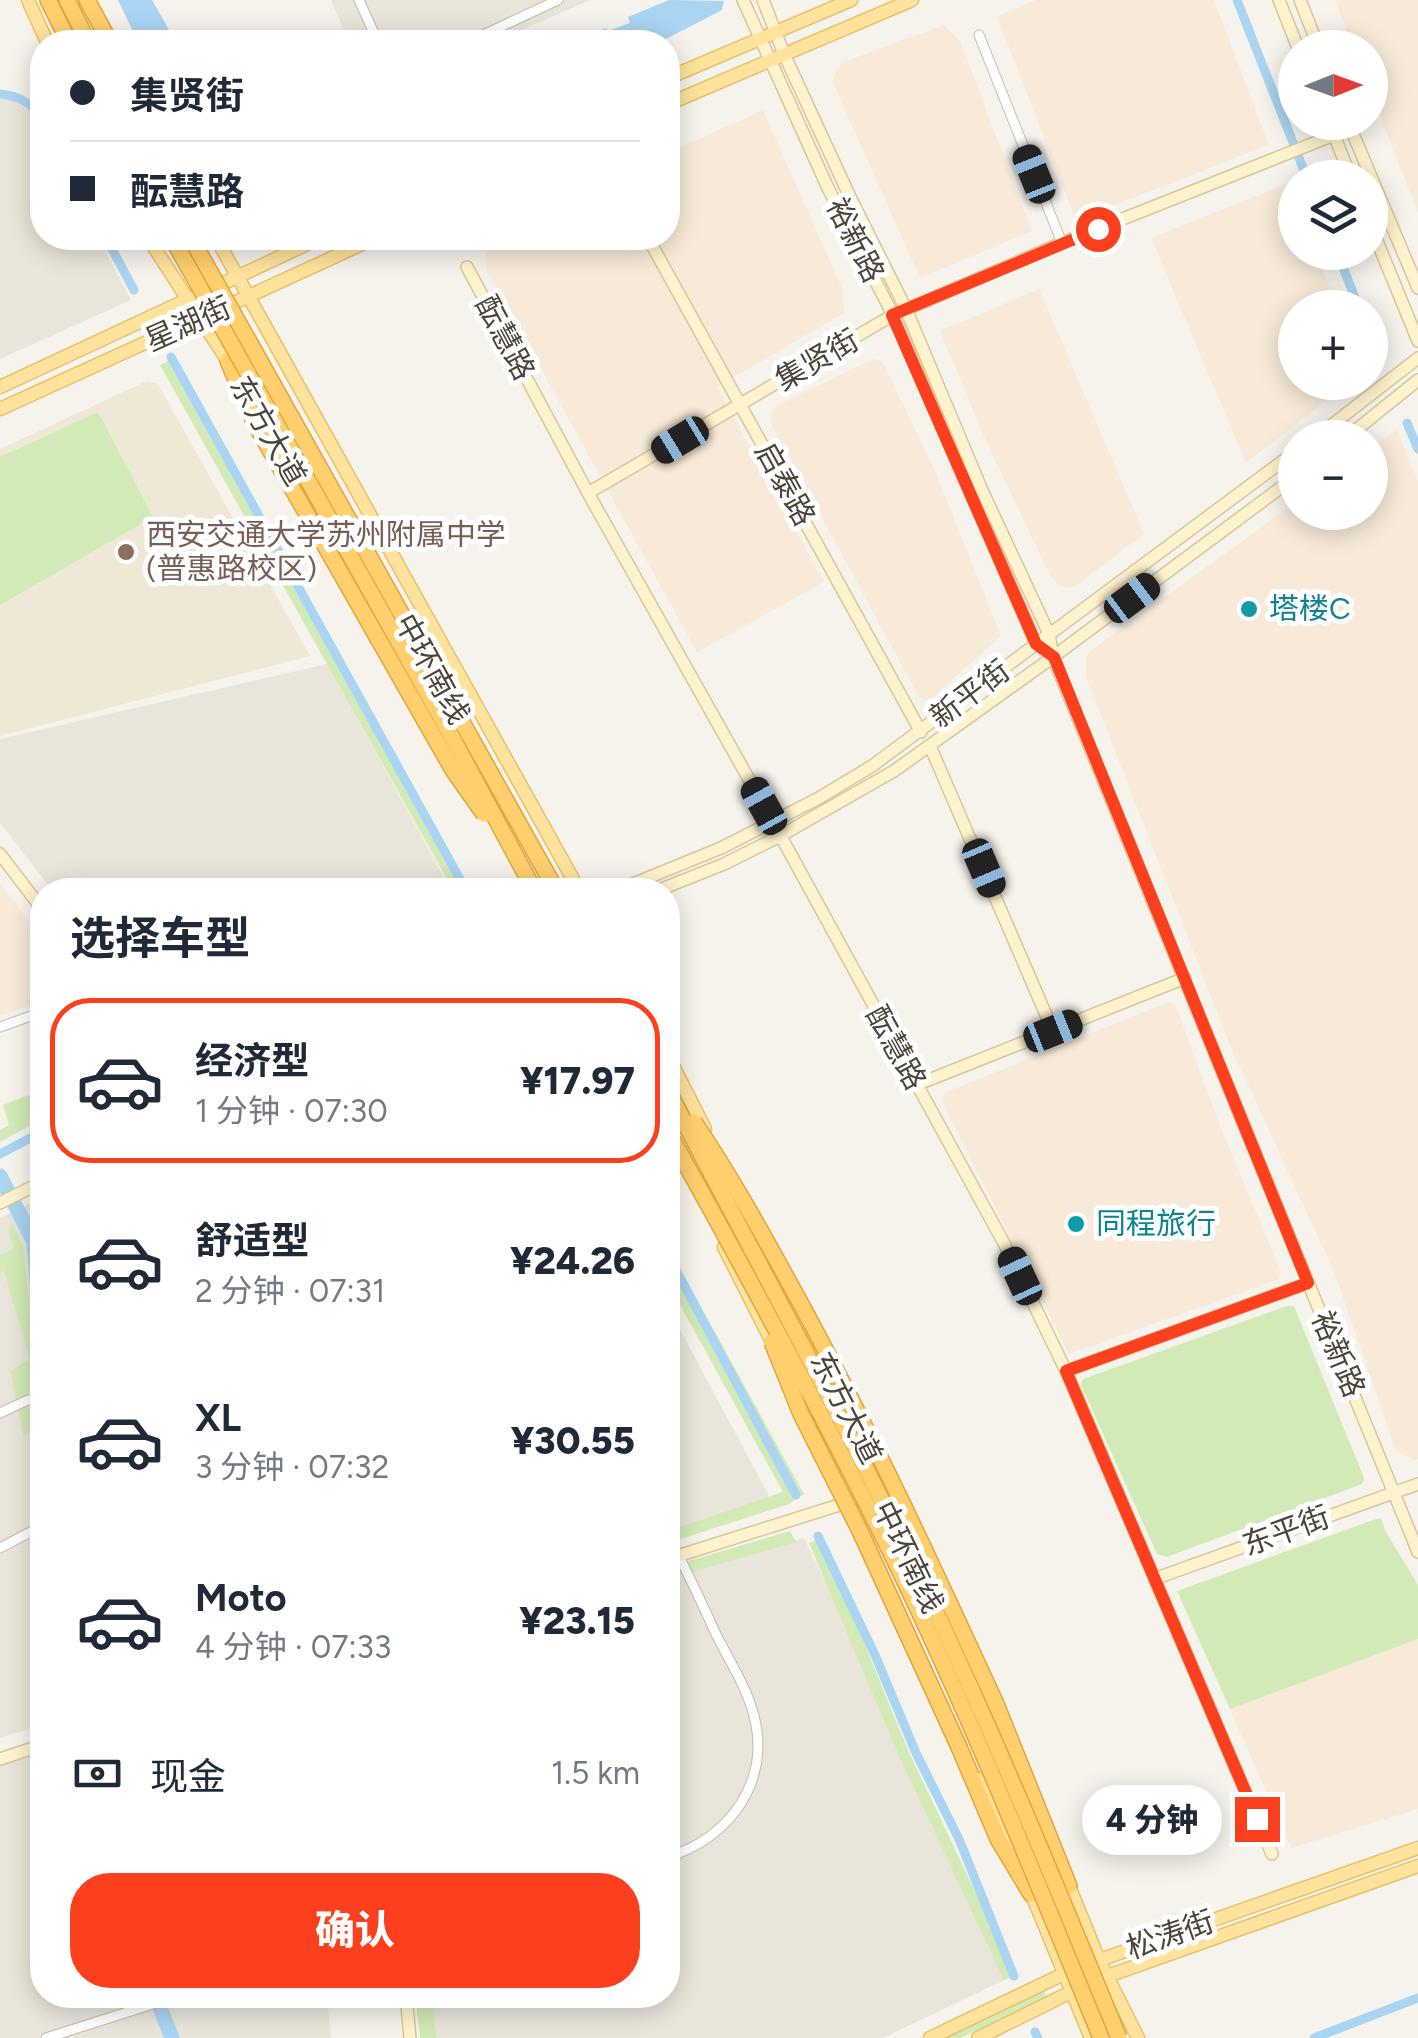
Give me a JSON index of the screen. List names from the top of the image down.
{
  "streets": {
    "highway": ["中环南线"],
    "main road": ["星湖街", "东方大道", "松涛街"],
    "street": [
      "裕新路",
      "酝慧路",
      "集贤街",
      "启泰路",
      "新平街",
      "东平街"
    ]
  },
  "crossings": [
    ["裕新路", "集贤街"],
    ["裕新路", "新平街"],
    ["裕新路", "东平街"],
    ["星湖街", "东方大道"],
    ["酝慧路", "集贤街"],
    ["酝慧路", "新平街"],
    ["酝慧路", "东平街"],
    ["集贤街", "启泰路"],
    ["东方大道", "松涛街"],
    ["启泰路", "新平街"]
  ],
  "places": ["西安交通大学苏州附属中学 (普惠路校区)", "塔楼C", "同程旅行"],
  "north": "right",
  "page": {
    "map_buttons": ["+", "−"],
    "banner": ["集贤街", "酝慧路"],
    "heading": "选择车型",
    "list": [
      {
        "name": "经济型",
        "note": "1 分钟 · 07:30",
        "value": "¥17.97"
      },
      {
        "name": "舒适型",
        "note": "2 分钟 · 07:31",
        "value": "¥24.26"
      },
      {
        "name": "XL",
        "note": "3 分钟 · 07:32",
        "value": "¥30.55"
      },
      {
        "name": "Moto",
        "note": "4 分钟 · 07:33",
        "value": "¥23.15"
      }
    ],
    "pay": ["现金", "1.5 km"],
    "bubble": "4 分钟",
    "buttons": "确认"
  }
}
